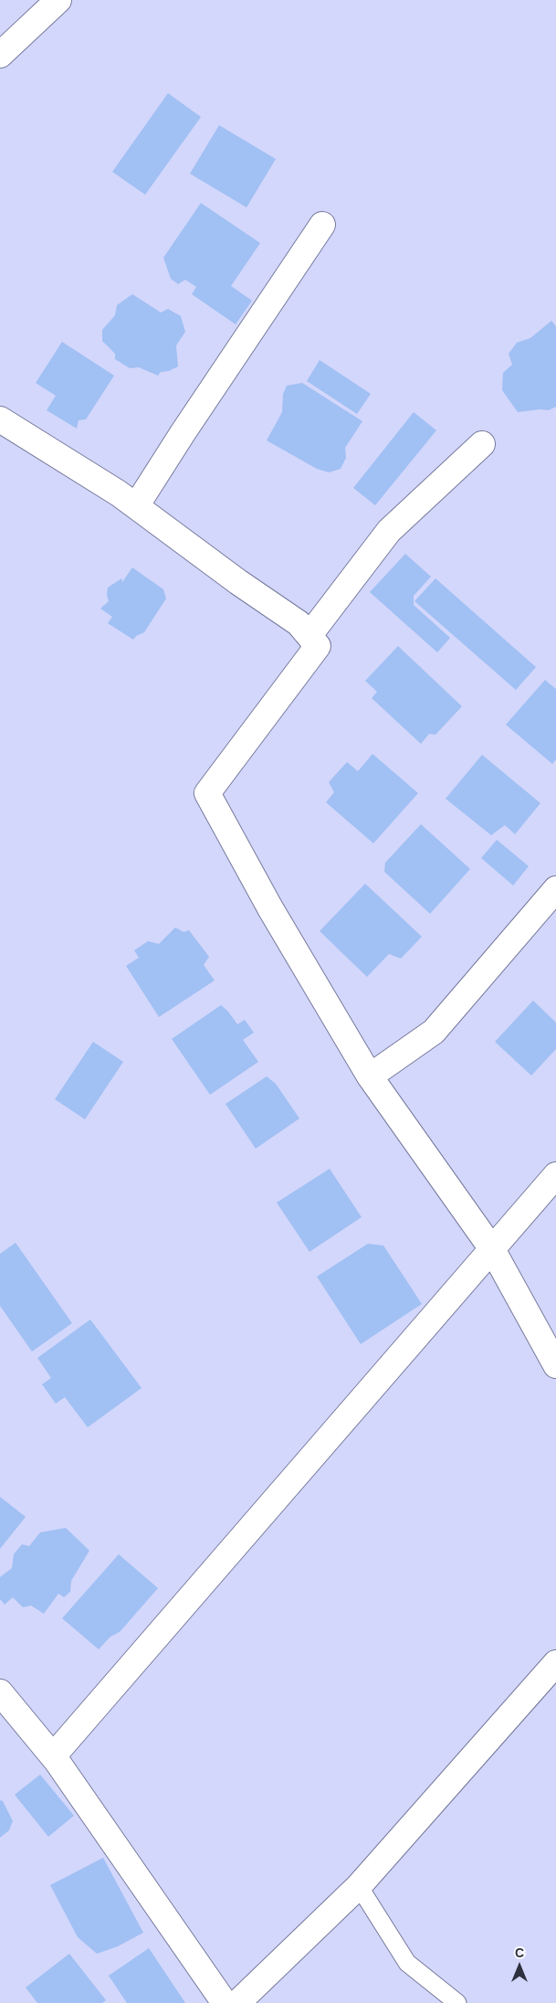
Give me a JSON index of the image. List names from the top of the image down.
{
  "north": "top"
}
